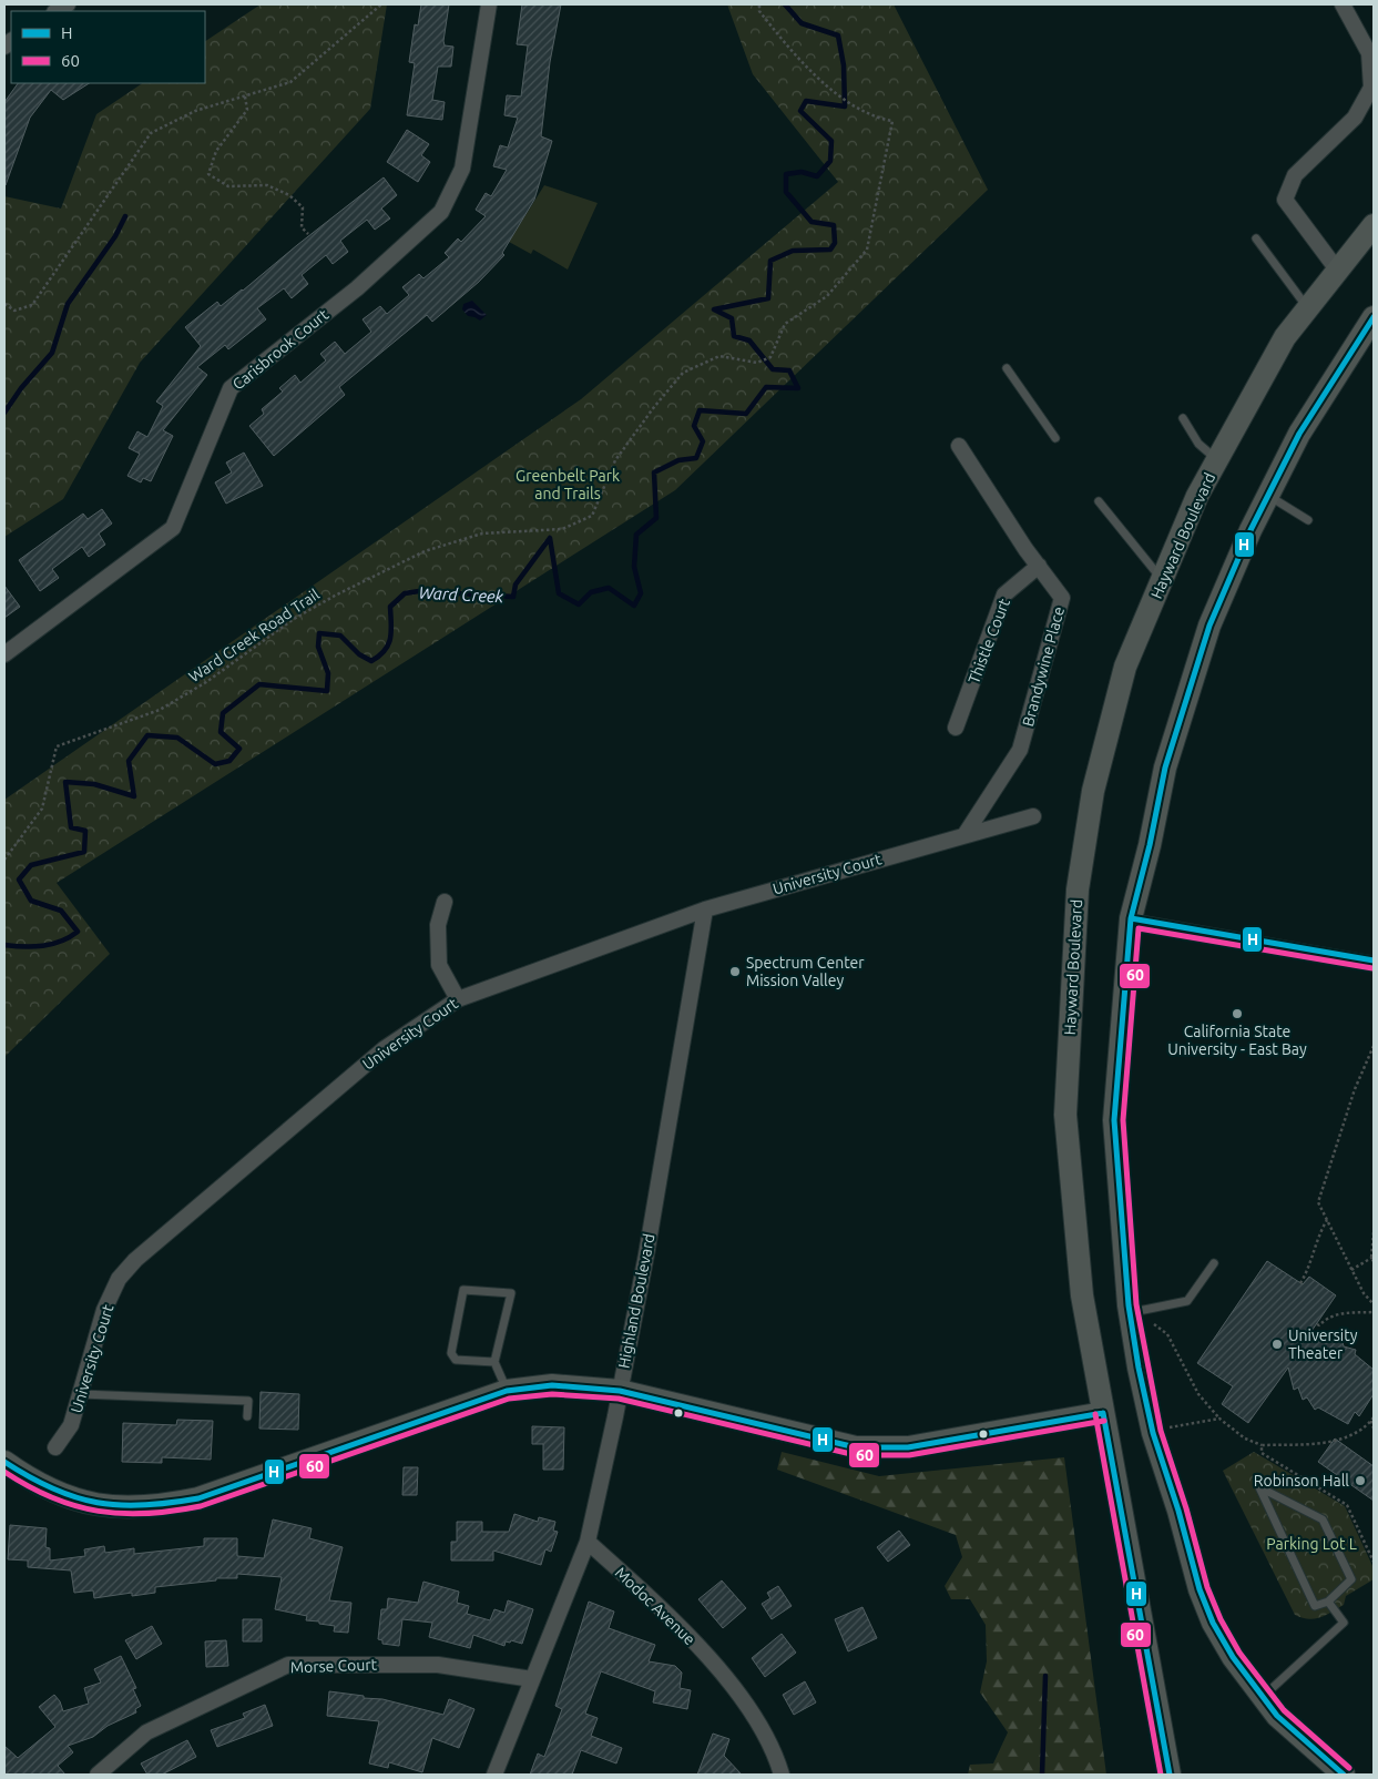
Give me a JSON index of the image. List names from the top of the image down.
{
  "streets": {
    "street": [
      "Carisbrook Court",
      "Hayward Boulevard",
      "Thistle Court",
      "Brandywine Place",
      "University Court",
      "Highland Boulevard",
      "Modoc Avenue",
      "Morse Court"
    ],
    "path": ["Ward Creek Road Trail"]
  },
  "crossings": [
    ["Thistle Court", "Brandywine Place"],
    ["Brandywine Place", "University Court"],
    ["University Court", "Highland Boulevard"],
    ["Highland Boulevard", "Modoc Avenue"],
    ["Highland Boulevard", "Morse Court"]
  ],
  "water": ["Ward Creek"],
  "parks": ["Greenbelt Park and Trails", "Parking Lot L"],
  "places": [
    "Spectrum Center Mission Valley",
    "California State University - East Bay",
    "University Theater",
    "Robinson Hall"
  ],
  "lines": ["transit line H", "transit line 60"],
  "legend": ["H", "60"]
}
